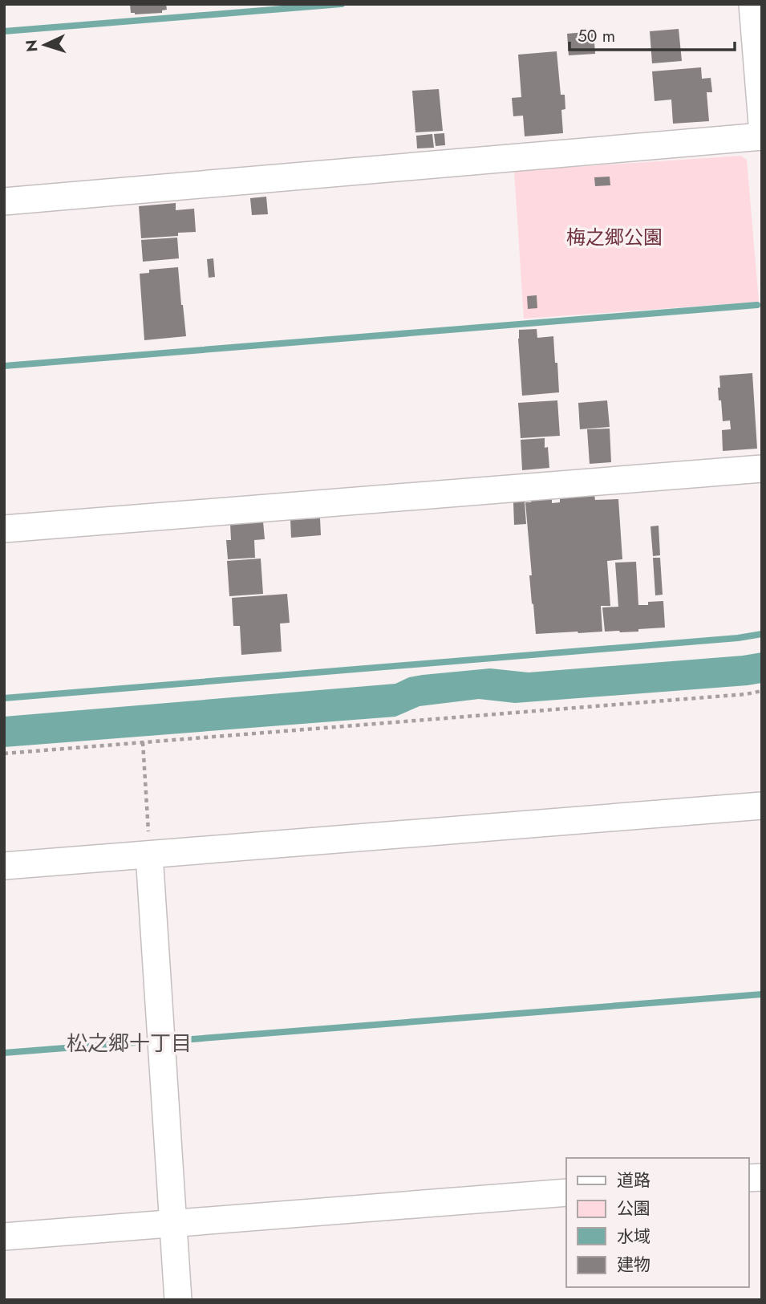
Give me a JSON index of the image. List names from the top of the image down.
{
  "districts": ["松之郷十丁目"],
  "parks": ["梅之郷公園"],
  "legend": [
    "道路",
    "公園",
    "水域",
    "建物"
  ],
  "scale_bar": "50 m",
  "north": "left"
}
